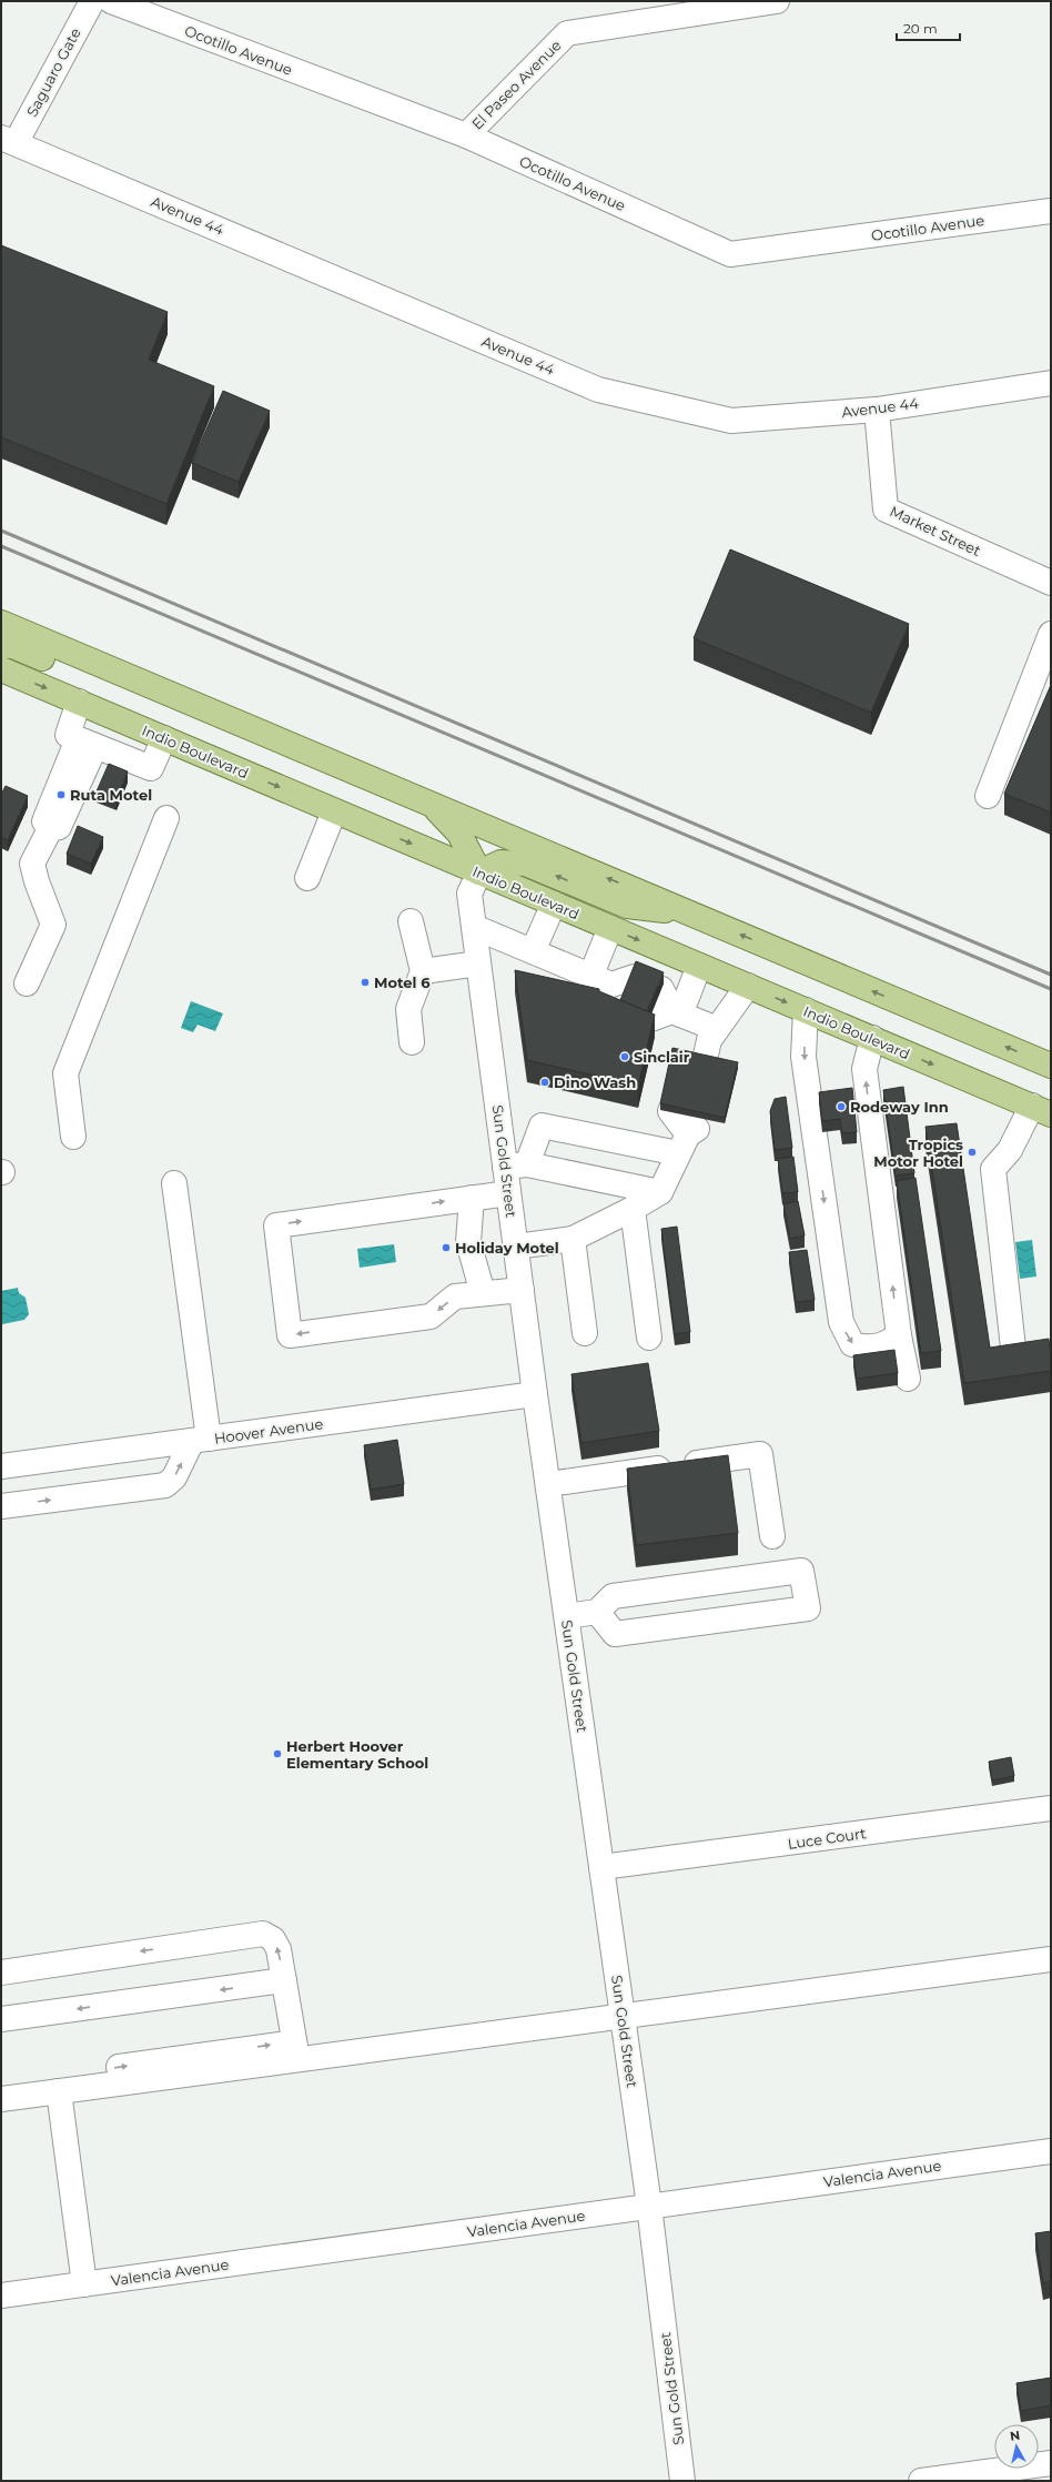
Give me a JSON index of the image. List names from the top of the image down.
{
  "streets": {
    "main road": ["Indio Boulevard"],
    "street": [
      "Ocotillo Avenue",
      "Saguaro Gate",
      "El Paseo Avenue",
      "Avenue 44",
      "Market Street",
      "Sun Gold Street",
      "Hoover Avenue",
      "Luce Court",
      "Valencia Avenue"
    ]
  },
  "crossings": [
    ["Ocotillo Avenue", "El Paseo Avenue"],
    ["Saguaro Gate", "Avenue 44"],
    ["Avenue 44", "Market Street"],
    ["Indio Boulevard", "Sun Gold Street"],
    ["Sun Gold Street", "Hoover Avenue"],
    ["Sun Gold Street", "Luce Court"],
    ["Sun Gold Street", "Valencia Avenue"]
  ],
  "places": [
    "Ruta Motel",
    "Motel 6",
    "Sinclair",
    "Dino Wash",
    "Rodeway Inn",
    "Tropics Motor Hotel",
    "Holiday Motel",
    "Herbert Hoover Elementary School"
  ],
  "scale_bar": "20 m",
  "north": "top"
}
